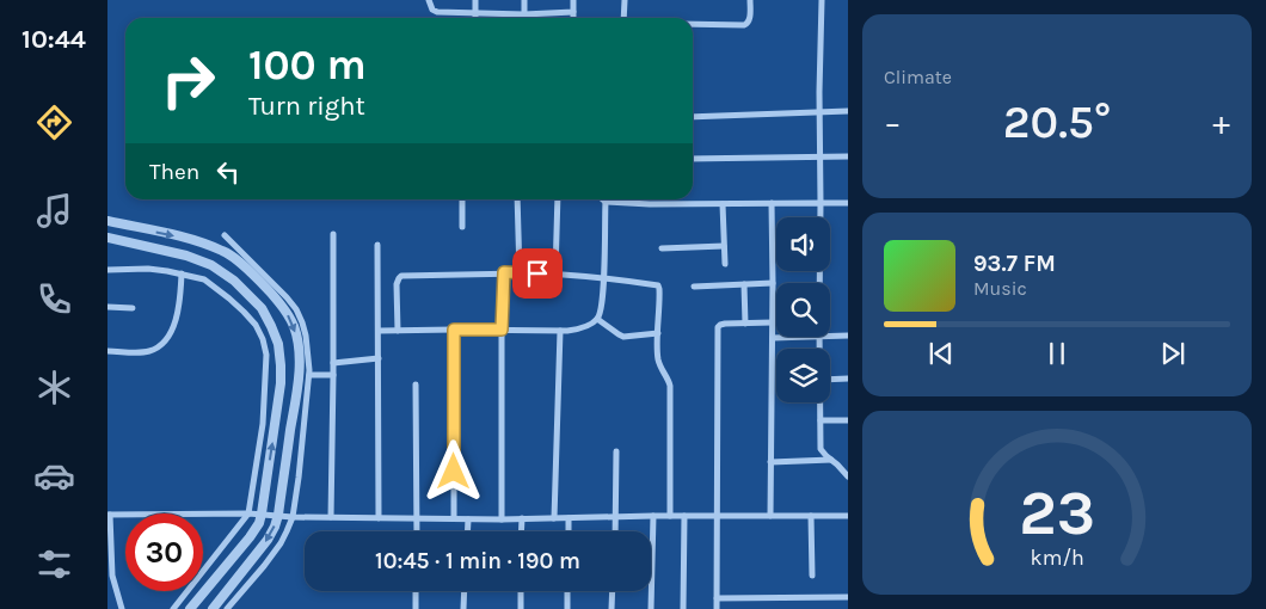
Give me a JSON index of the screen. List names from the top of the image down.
{
  "page": {
    "tabs": "10:44",
    "tile": "Climate",
    "turn": ["100 m", "Turn right"],
    "heat": ["−", "20.5°", "+"],
    "then": "Then",
    "song": ["93.7 FM", "Music"],
    "limit": "30",
    "trip": "10:45 · 1 min · 190 m",
    "gauge": ["23", "km/h"]
  }
}
